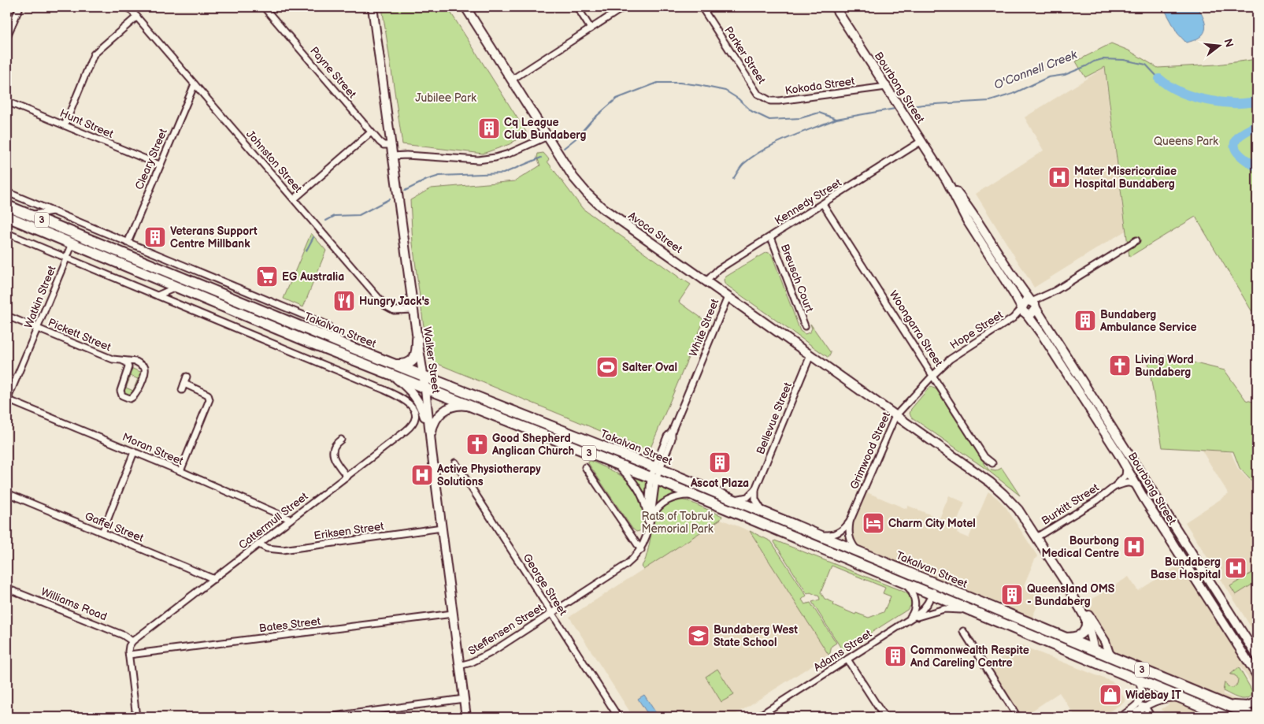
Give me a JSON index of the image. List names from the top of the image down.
{
  "streets": {
    "highway": ["3", "Takalvan Street"],
    "street": [
      "Parker Street",
      "Payne Street",
      "Kokoda Street",
      "Bourbong Street",
      "Hunt Street",
      "Cleary Street",
      "Johnston Street",
      "Kennedy Street",
      "Avoca Street",
      "Breusch Court",
      "Watkin Street",
      "White Street",
      "Woongarra Street",
      "Hope Street",
      "Pickett Street",
      "Walker Street",
      "Bellevue Street",
      "Moran Street",
      "Grimwood Street",
      "Burkitt Street",
      "Cattermull Street",
      "Gaffel Street",
      "Eriksen Street",
      "George Street",
      "Williams Road",
      "Bates Street",
      "Steffensen Street",
      "Adams Street"
    ]
  },
  "crossings": [
    ["Parker Street", "Kokoda Street"],
    ["Payne Street", "Walker Street"],
    ["Kokoda Street", "Bourbong Street"],
    ["Bourbong Street", "Kennedy Street"],
    ["Bourbong Street", "Hope Street"],
    ["Bourbong Street", "Burkitt Street"],
    ["Hunt Street", "Cleary Street"],
    ["Cleary Street", "Johnston Street"],
    ["Cleary Street", "Takalvan Street"],
    ["Johnston Street", "Walker Street"],
    ["Kennedy Street", "Avoca Street"],
    ["Kennedy Street", "Breusch Court"],
    ["Kennedy Street", "Woongarra Street"],
    ["Avoca Street", "White Street"],
    ["Avoca Street", "Bellevue Street"],
    ["Avoca Street", "Grimwood Street"],
    ["Watkin Street", "Takalvan Street"],
    ["Watkin Street", "Pickett Street"],
    ["Watkin Street", "Moran Street"],
    ["White Street", "Takalvan Street"],
    ["White Street", "Steffensen Street"],
    ["Woongarra Street", "Hope Street"],
    ["Woongarra Street", "Grimwood Street"],
    ["Takalvan Street", "Walker Street"],
    ["Takalvan Street", "Grimwood Street"],
    ["Takalvan Street", "Steffensen Street"],
    ["Takalvan Street", "Adams Street"],
    ["Hope Street", "Grimwood Street"],
    ["Walker Street", "Eriksen Street"],
    ["Walker Street", "Bates Street"],
    ["Walker Street", "Steffensen Street"],
    ["Moran Street", "Cattermull Street"],
    ["Cattermull Street", "Gaffel Street"],
    ["Cattermull Street", "Eriksen Street"],
    ["Cattermull Street", "Williams Road"],
    ["George Street", "Steffensen Street"]
  ],
  "water": ["O'Connell Creek"],
  "parks": ["Jubilee Park", "Queens Park", "Rats of Tobruk Memorial Park"],
  "places": {
    "building": [
      "Cq League Club Bundaberg",
      "Veterans Support Centre Millbank",
      "Bundaberg Ambulance Service",
      "Ascot Plaza",
      "Queensland OMS - Bundaberg",
      "Commonwealth Respite And Careling Centre"
    ],
    "hospital": [
      "Mater Misericordiae Hospital Bundaberg",
      "Active Physiotherapy Solutions",
      "Bourbong Medical Centre",
      "Bundaberg Base Hospital"
    ],
    "supermarket": ["EG Australia"],
    "restaurant": ["Hungry Jack's"],
    "church": ["Living Word Bundaberg", "Good Shepherd Anglican Church"],
    "sports": ["Salter Oval"],
    "hotel": ["Charm City Motel"],
    "school or university": ["Bundaberg West State School"],
    "shop": ["Widebay IT"]
  },
  "north": "right"
}
